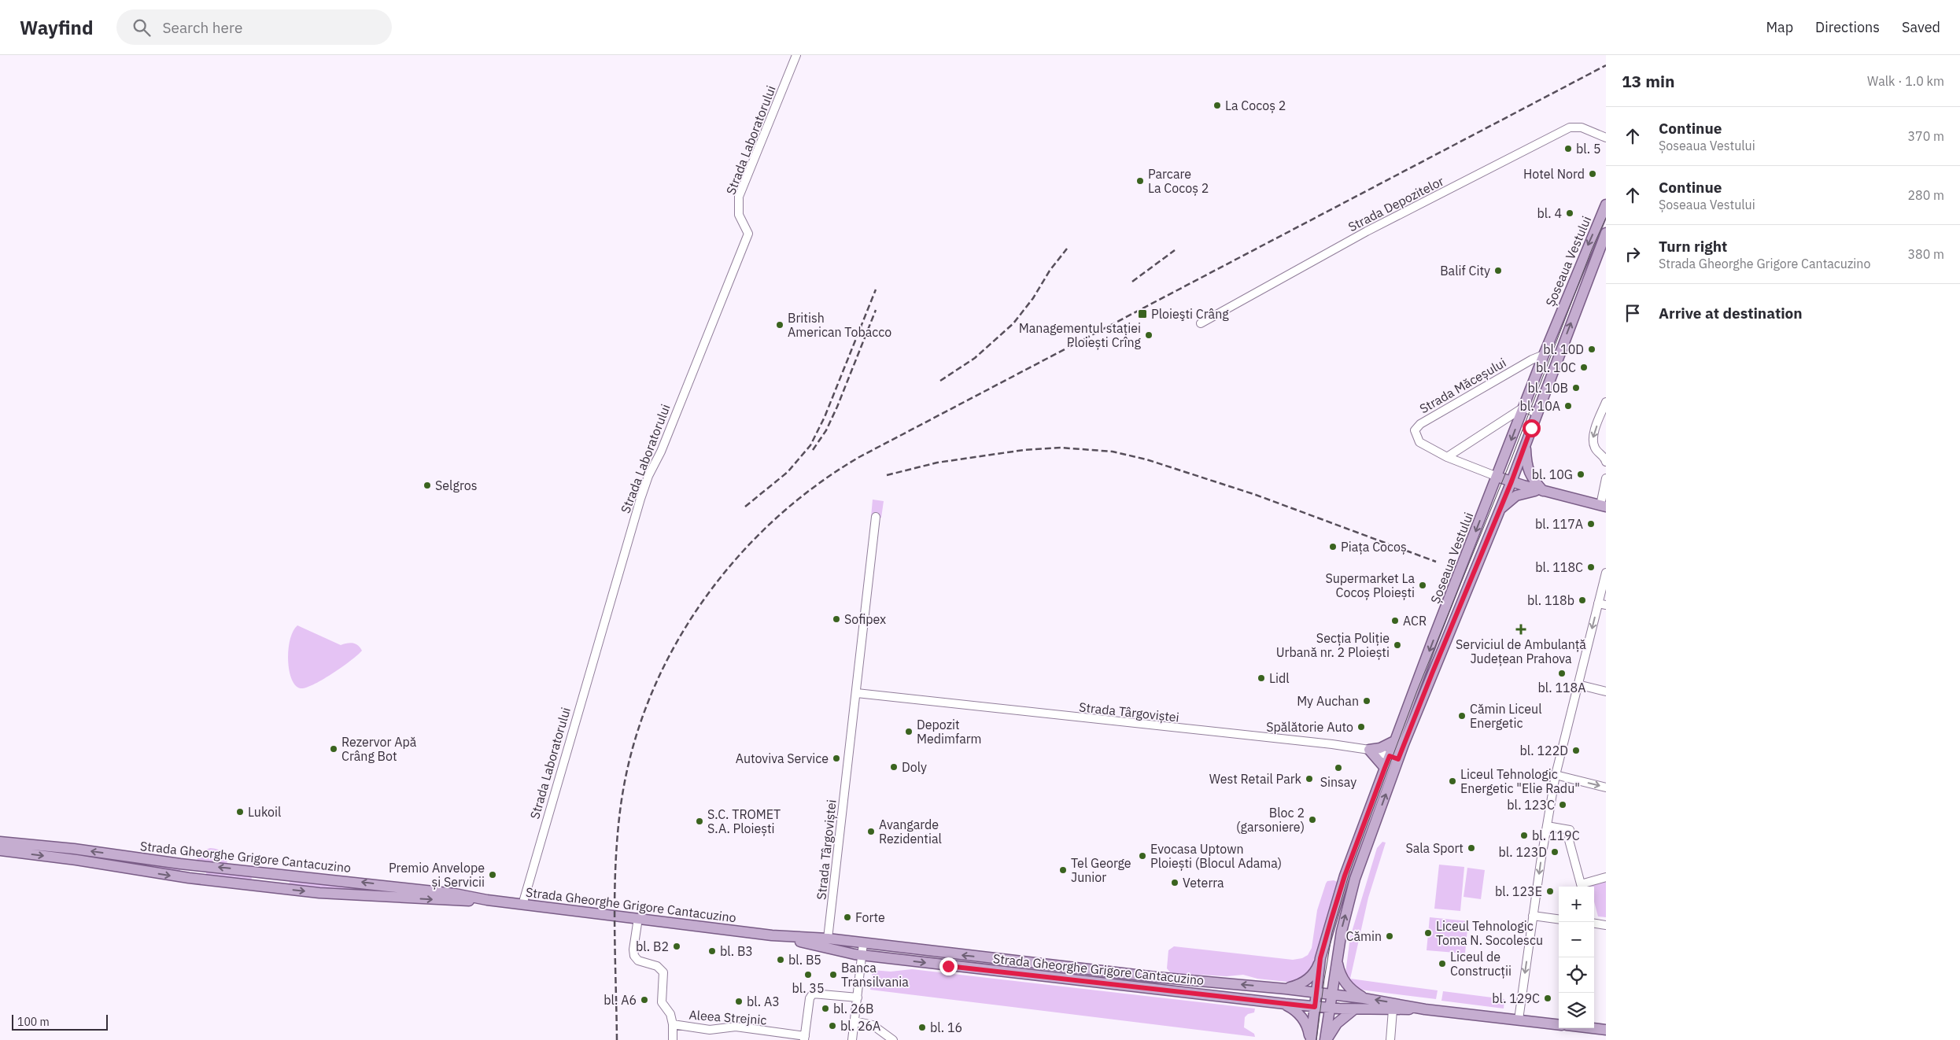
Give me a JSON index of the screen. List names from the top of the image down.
{
  "streets": {
    "main road": ["Șoseaua Vestului", "Strada Gheorghe Grigore Cantacuzino"],
    "street": [
      "Strada Laboratorului",
      "Strada Depozitelor",
      "Strada Măceșului",
      "Strada Târgoviștei",
      "Aleea Strejnic"
    ]
  },
  "crossings": [
    ["Strada Laboratorului", "Strada Gheorghe Grigore Cantacuzino"],
    ["Șoseaua Vestului", "Strada Măceșului"],
    ["Șoseaua Vestului", "Strada Târgoviștei"],
    ["Șoseaua Vestului", "Strada Gheorghe Grigore Cantacuzino"],
    ["Strada Târgoviștei", "Strada Gheorghe Grigore Cantacuzino"],
    ["Strada Gheorghe Grigore Cantacuzino", "Aleea Strejnic"]
  ],
  "places": {
    "other": [
      "La Cocoș 2",
      "bl. 5",
      "Hotel Nord",
      "Parcare La Cocoș 2",
      "bl. 4",
      "Balif City",
      "British American Tobacco",
      "Managementul stației Ploiești Crîng",
      "bl. 10D",
      "bl. 10C",
      "bl. 10B",
      "bl. 10A",
      "bl. 10G",
      "Selgros",
      "bl. 117A",
      "Piața Cocoș",
      "bl. 118C",
      "Supermarket La Cocoș Ploiești",
      "bl. 118b",
      "Sofipex",
      "ACR",
      "Secția Poliție Urbană nr. 2 Ploiești",
      "bl. 118A",
      "Lidl",
      "My Auchan",
      "Cămin Liceul Energetic",
      "Spălătorie Auto",
      "Depozit Medimfarm",
      "Rezervor Apă Crâng Bot",
      "bl. 122D",
      "Autoviva Service",
      "Doly",
      "Sinsay",
      "West Retail Park",
      "Liceul Tehnologic Energetic \"Elie Radu\"",
      "bl. 123C",
      "Lukoil",
      "Bloc 2 (garsoniere)",
      "S.C. TROMET S.A. Ploiești",
      "Avangarde Rezidential",
      "bl. 119C",
      "Sala Sport",
      "bl. 123D",
      "Evocasa Uptown Ploiești (Blocul Adama)",
      "Tel George Junior",
      "Premio Anvelope și Servicii",
      "Veterra",
      "bl. 123E",
      "Forte",
      "Liceul Tehnologic Toma N. Socolescu",
      "Cămin",
      "bl. B2",
      "bl. B3",
      "bl. B5",
      "Liceul de Construcții",
      "bl. 35",
      "Banca Transilvania",
      "bl. 129C",
      "bl. A6",
      "bl. A3",
      "bl. 26B",
      "bl. 26A",
      "bl. 16"
    ],
    "transit": ["Ploieşti Crâng"],
    "health": ["Serviciul de Ambulanță Județean Prahova"]
  },
  "scale_bar": "100 m",
  "page": {
    "header": "Wayfind",
    "search": "Search here",
    "nav": ["Map", "Directions", "Saved"],
    "heading": ["13 min", "Walk · 1.0 km"],
    "list": [
      ["Continue", "Șoseaua Vestului", "370 m"],
      ["Continue", "Șoseaua Vestului", "280 m"],
      ["Turn right", "Strada Gheorghe Grigore Cantacuzino", "380 m"],
      "Arrive at destination"
    ],
    "map_buttons": ["+", "−"],
    "scale": "100 m"
  }
}
